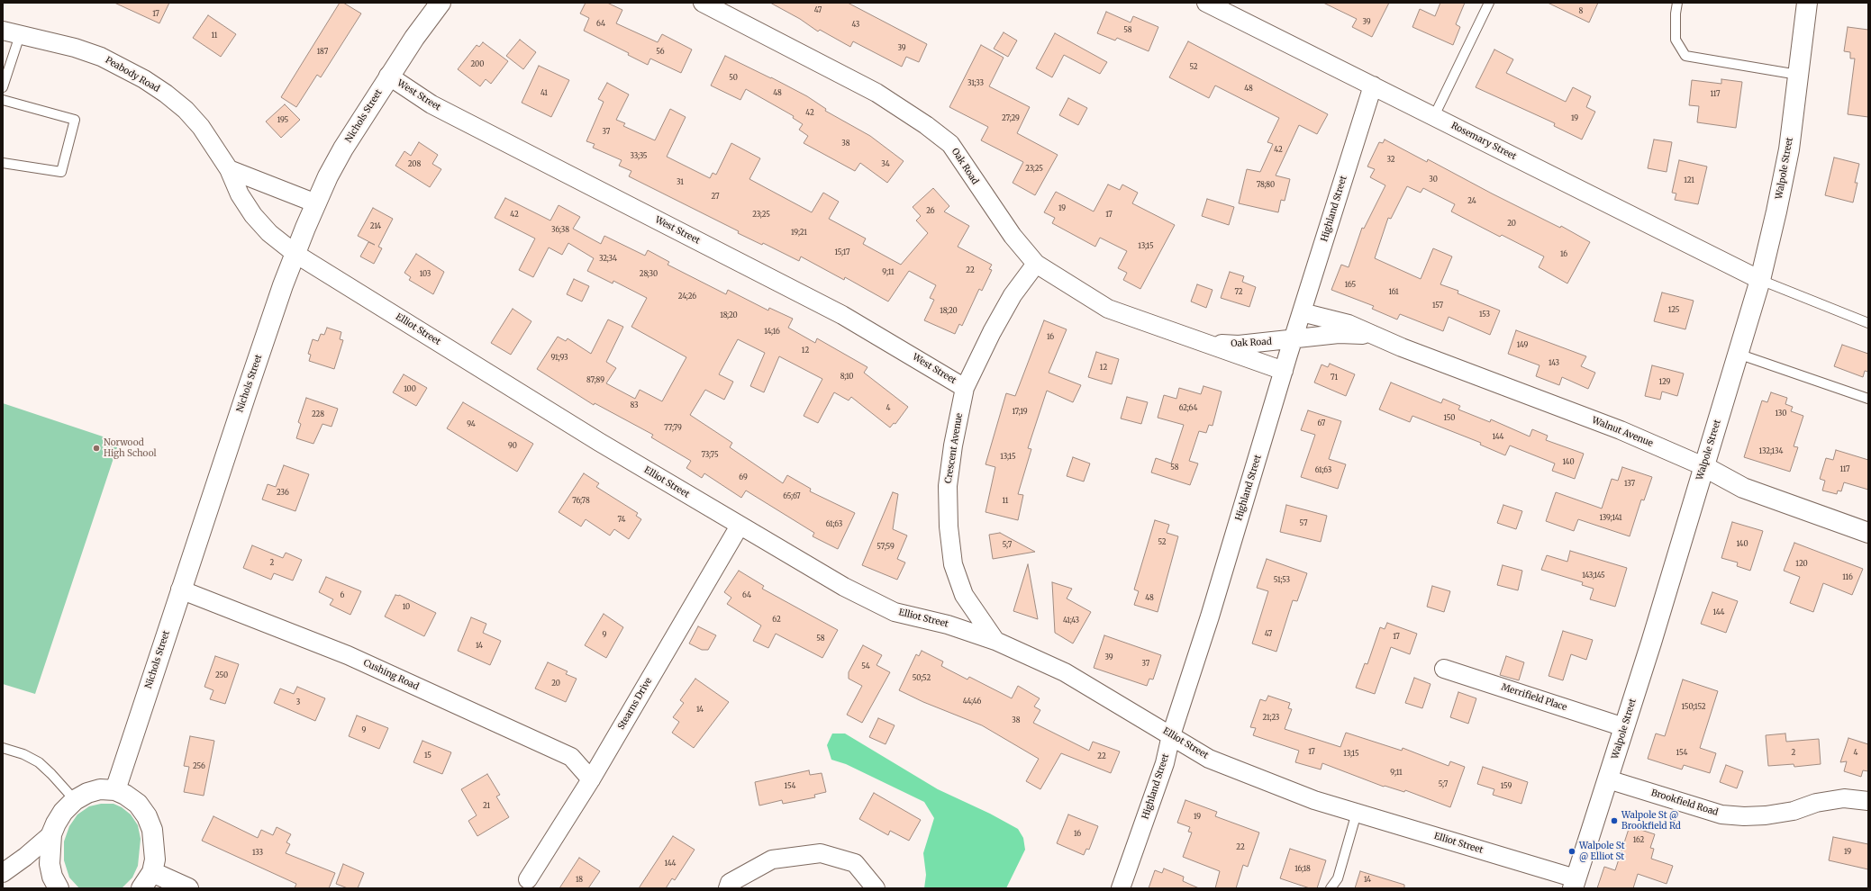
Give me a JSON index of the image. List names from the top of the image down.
{
  "streets": {
    "main road": ["Nichols Street", "Walpole Street", "Walnut Avenue"],
    "street": [
      "Peabody Road",
      "West Street",
      "Rosemary Street",
      "Oak Road",
      "Highland Street",
      "Elliot Street",
      "Crescent Avenue",
      "Cushing Road",
      "Merrifield Place",
      "Stearns Drive",
      "Brookfield Road"
    ]
  },
  "crossings": [
    ["Peabody Road", "Nichols Street"],
    ["Peabody Road", "Elliot Street"],
    ["West Street", "Nichols Street"],
    ["West Street", "Crescent Avenue"],
    ["Nichols Street", "Elliot Street"],
    ["Nichols Street", "Cushing Road"],
    ["Rosemary Street", "Walpole Street"],
    ["Rosemary Street", "Highland Street"],
    ["Oak Road", "Highland Street"],
    ["Oak Road", "Walnut Avenue"],
    ["Oak Road", "Crescent Avenue"],
    ["Walpole Street", "Elliot Street"],
    ["Walpole Street", "Walnut Avenue"],
    ["Walpole Street", "Merrifield Place"],
    ["Walpole Street", "Brookfield Road"],
    ["Highland Street", "Elliot Street"],
    ["Highland Street", "Walnut Avenue"],
    ["Elliot Street", "Crescent Avenue"],
    ["Elliot Street", "Stearns Drive"],
    ["Cushing Road", "Stearns Drive"]
  ],
  "places": ["Norwood High School", "Walpole St @ Brookfield Rd", "Walpole St @ Elliot St"],
  "house_numbers": [
    "47",
    "8",
    "17",
    "39",
    "64",
    "43",
    "58",
    "11",
    "39",
    "187",
    "56",
    "200",
    "52",
    "50",
    "31;33",
    "48",
    "41",
    "48",
    "117",
    "42",
    "27;29",
    "19",
    "195",
    "37",
    "38",
    "42",
    "33;35",
    "32",
    "208",
    "34",
    "23;25",
    "30",
    "121",
    "31",
    "78;80",
    "27",
    "24",
    "19",
    "26",
    "42",
    "23;25",
    "17",
    "20",
    "214",
    "36;38",
    "19;21",
    "13;15",
    "15;17",
    "16",
    "32;34",
    "22",
    "9;11",
    "103",
    "28;30",
    "165",
    "72",
    "161",
    "24;26",
    "157",
    "125",
    "18;20",
    "153",
    "18;20",
    "14;16",
    "16",
    "149",
    "12",
    "91;93",
    "143",
    "12",
    "8;10",
    "71",
    "87;89",
    "129",
    "100",
    "83",
    "4",
    "62;64",
    "17;19",
    "130",
    "228",
    "150",
    "67",
    "94",
    "77;79",
    "144",
    "90",
    "132;134",
    "73;75",
    "13;15",
    "140",
    "58",
    "117",
    "61;63",
    "69",
    "137",
    "236",
    "65;67",
    "76;78",
    "11",
    "139;141",
    "74",
    "57",
    "61;63",
    "52",
    "140",
    "5;7",
    "57;59",
    "2",
    "120",
    "143;145",
    "116",
    "51;53",
    "6",
    "64",
    "48",
    "10",
    "144",
    "62",
    "41;43",
    "47",
    "9",
    "17",
    "58",
    "14",
    "39",
    "37",
    "54",
    "250",
    "50;52",
    "20",
    "44;46",
    "3",
    "150;152",
    "14",
    "21;23",
    "38",
    "9",
    "17",
    "154",
    "2",
    "4",
    "13;15",
    "15",
    "22",
    "256",
    "9;11",
    "5;7",
    "154",
    "159",
    "21",
    "19",
    "16",
    "162",
    "22",
    "19",
    "133",
    "144",
    "16;18",
    "18",
    "14"
  ]
}
